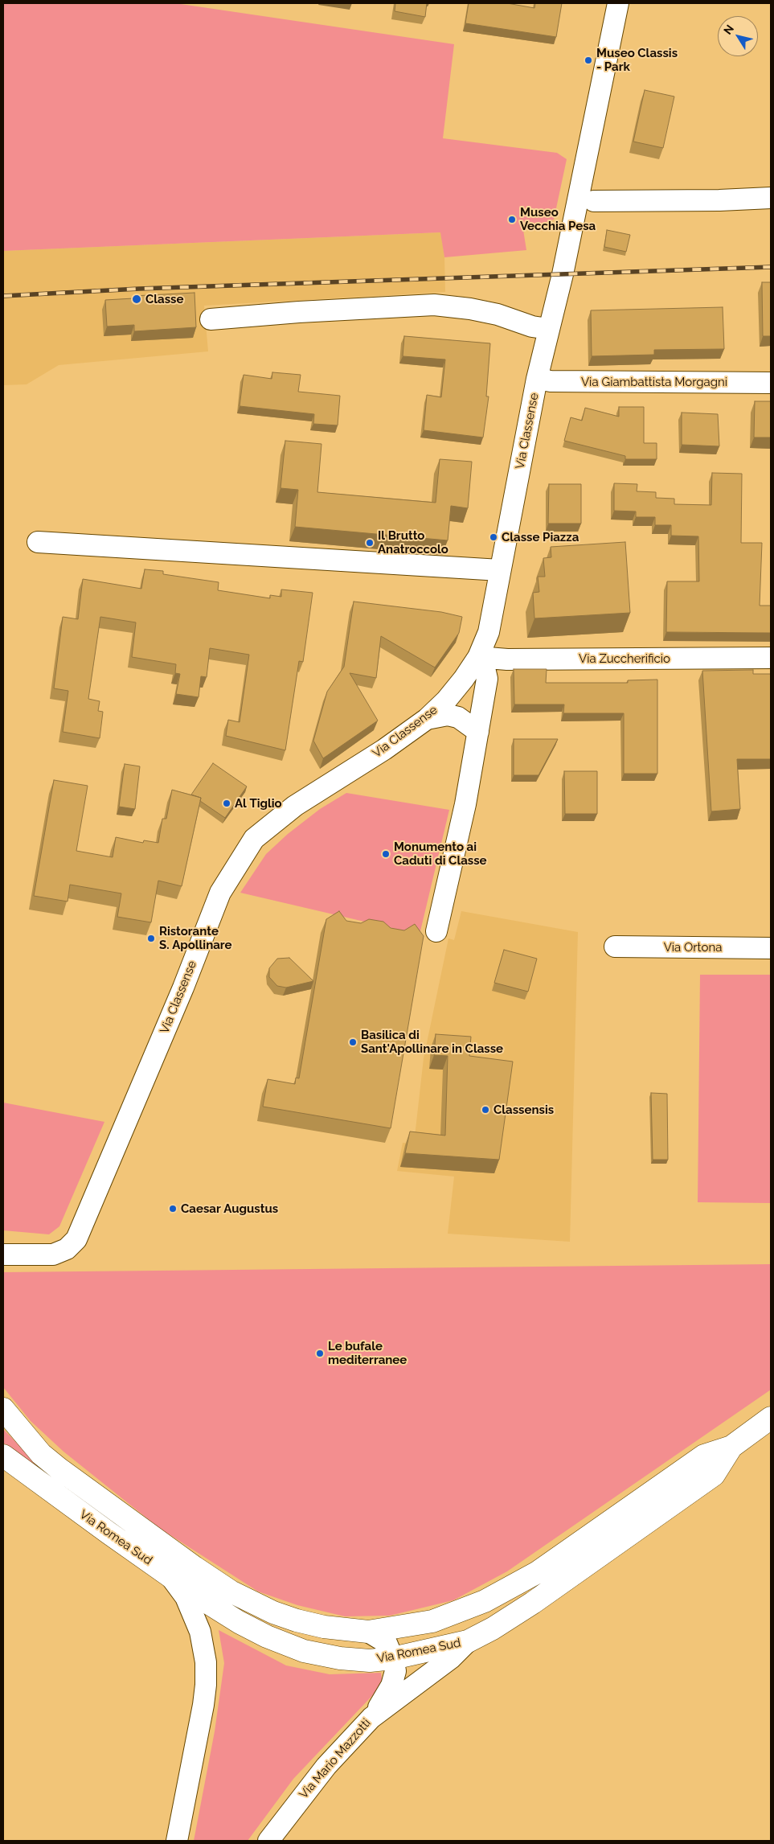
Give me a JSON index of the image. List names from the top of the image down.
{
  "streets": {
    "main road": ["Via Romea Sud"],
    "street": [
      "Via Giambattista Morgagni",
      "Via Classense",
      "Via Zuccherificio",
      "Via Ortona",
      "Via Mario Mazzotti"
    ]
  },
  "crossings": [
    ["Via Giambattista Morgagni", "Via Classense"],
    ["Via Classense", "Via Zuccherificio"],
    ["Via Romea Sud", "Via Mario Mazzotti"]
  ],
  "places": [
    "Museo Classis - Park",
    "Museo Vecchia Pesa",
    "Classe",
    "Classe Piazza",
    "Il Brutto Anatroccolo",
    "Al Tiglio",
    "Monumento ai Caduti di Classe",
    "Ristorante S. Apollinare",
    "Basilica di Sant'Apollinare in Classe",
    "Classensis",
    "Caesar Augustus",
    "Le bufale mediterranee"
  ],
  "north": "top left"
}
